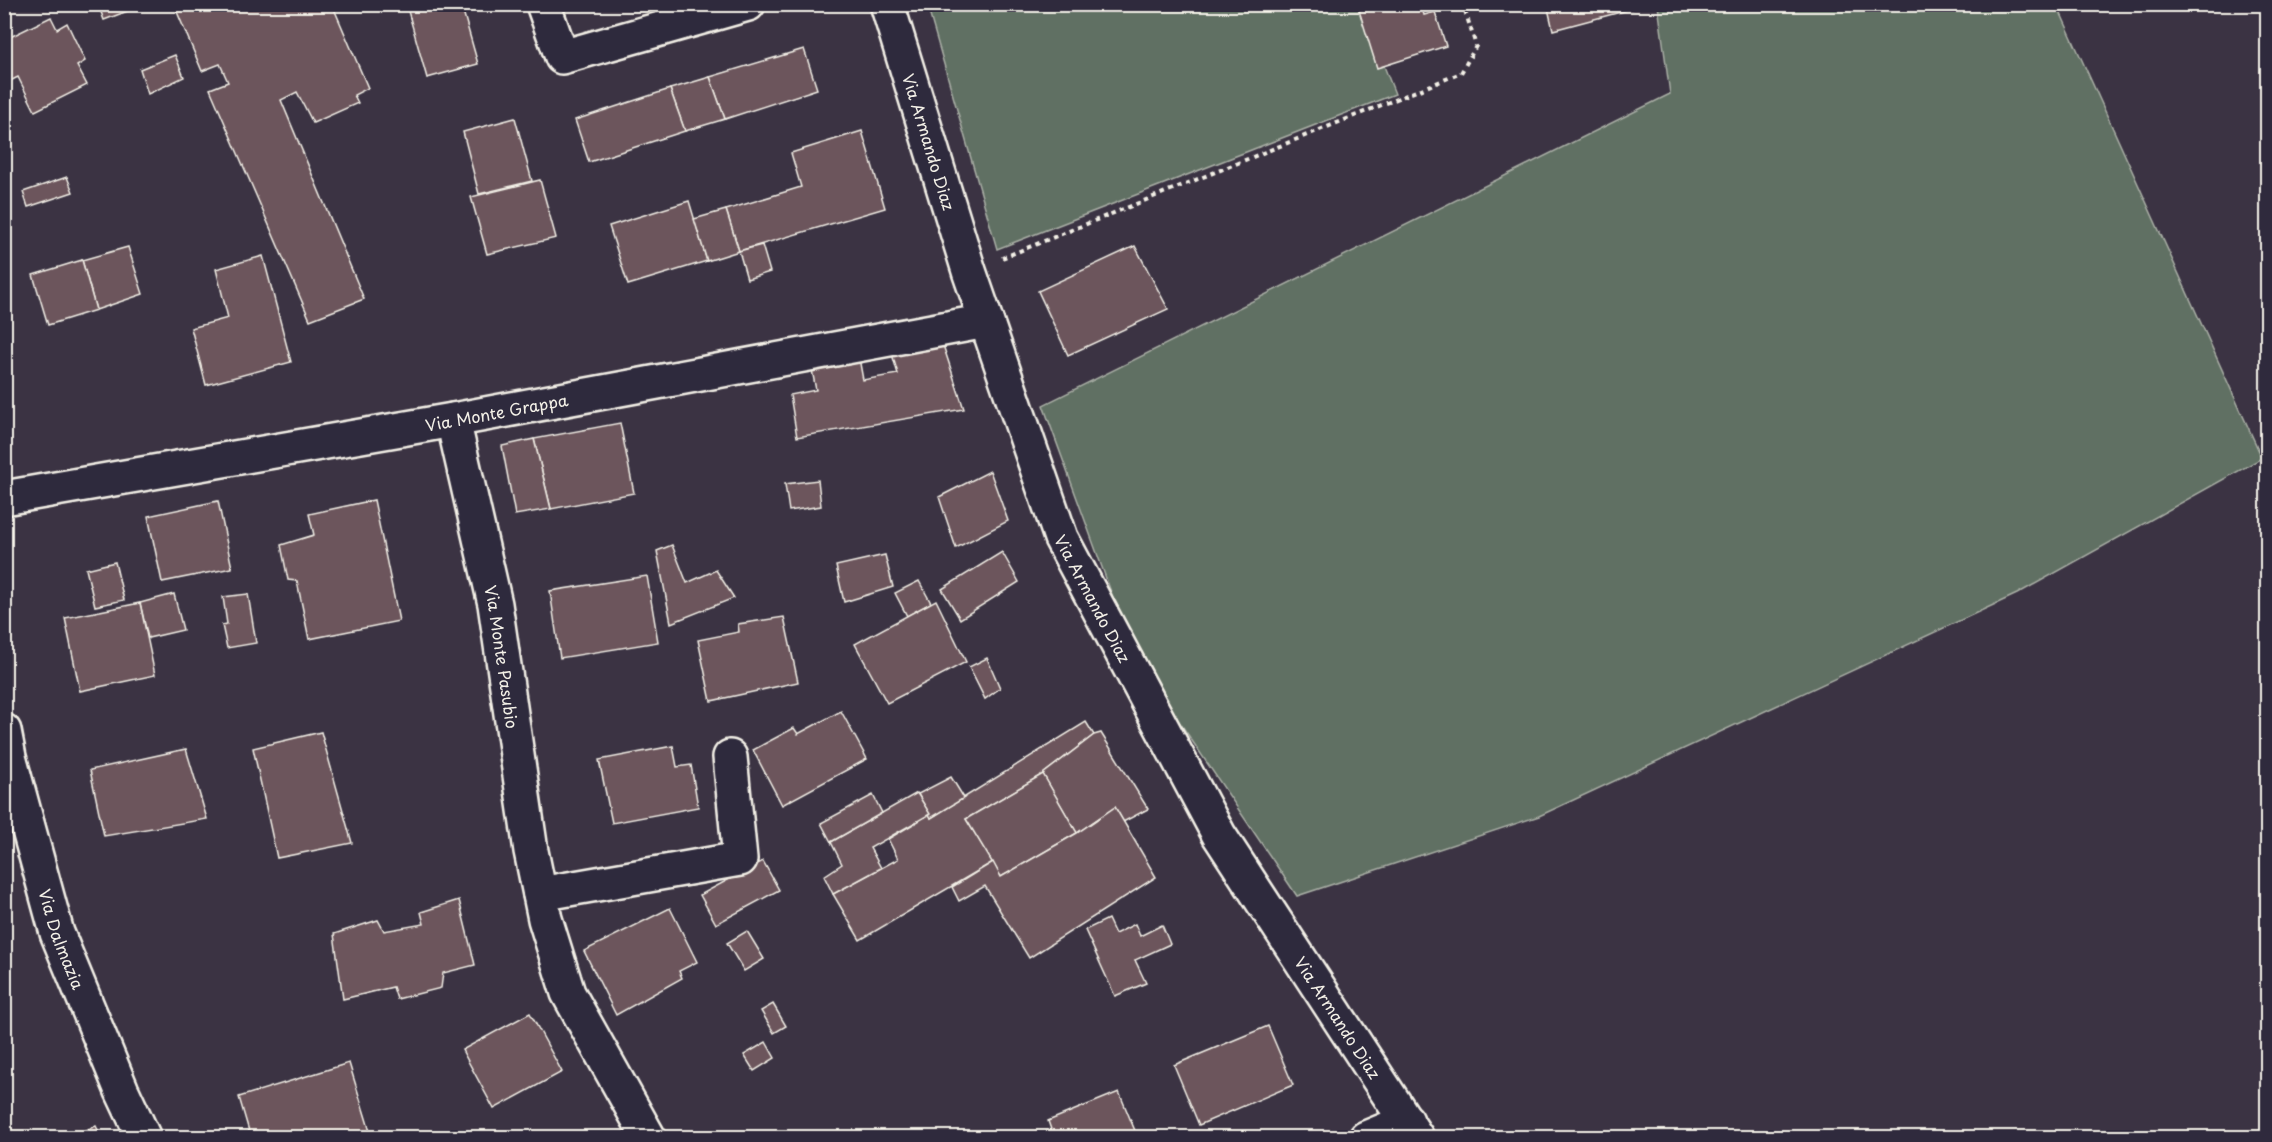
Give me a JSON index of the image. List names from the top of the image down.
{
  "streets": {
    "street": [
      "Via Armando Diaz",
      "Via Monte Grappa",
      "Via Monte Pasubio",
      "Via Dalmazia"
    ]
  },
  "crossings": [
    ["Via Armando Diaz", "Via Monte Grappa"],
    ["Via Monte Grappa", "Via Monte Pasubio"]
  ]
}
